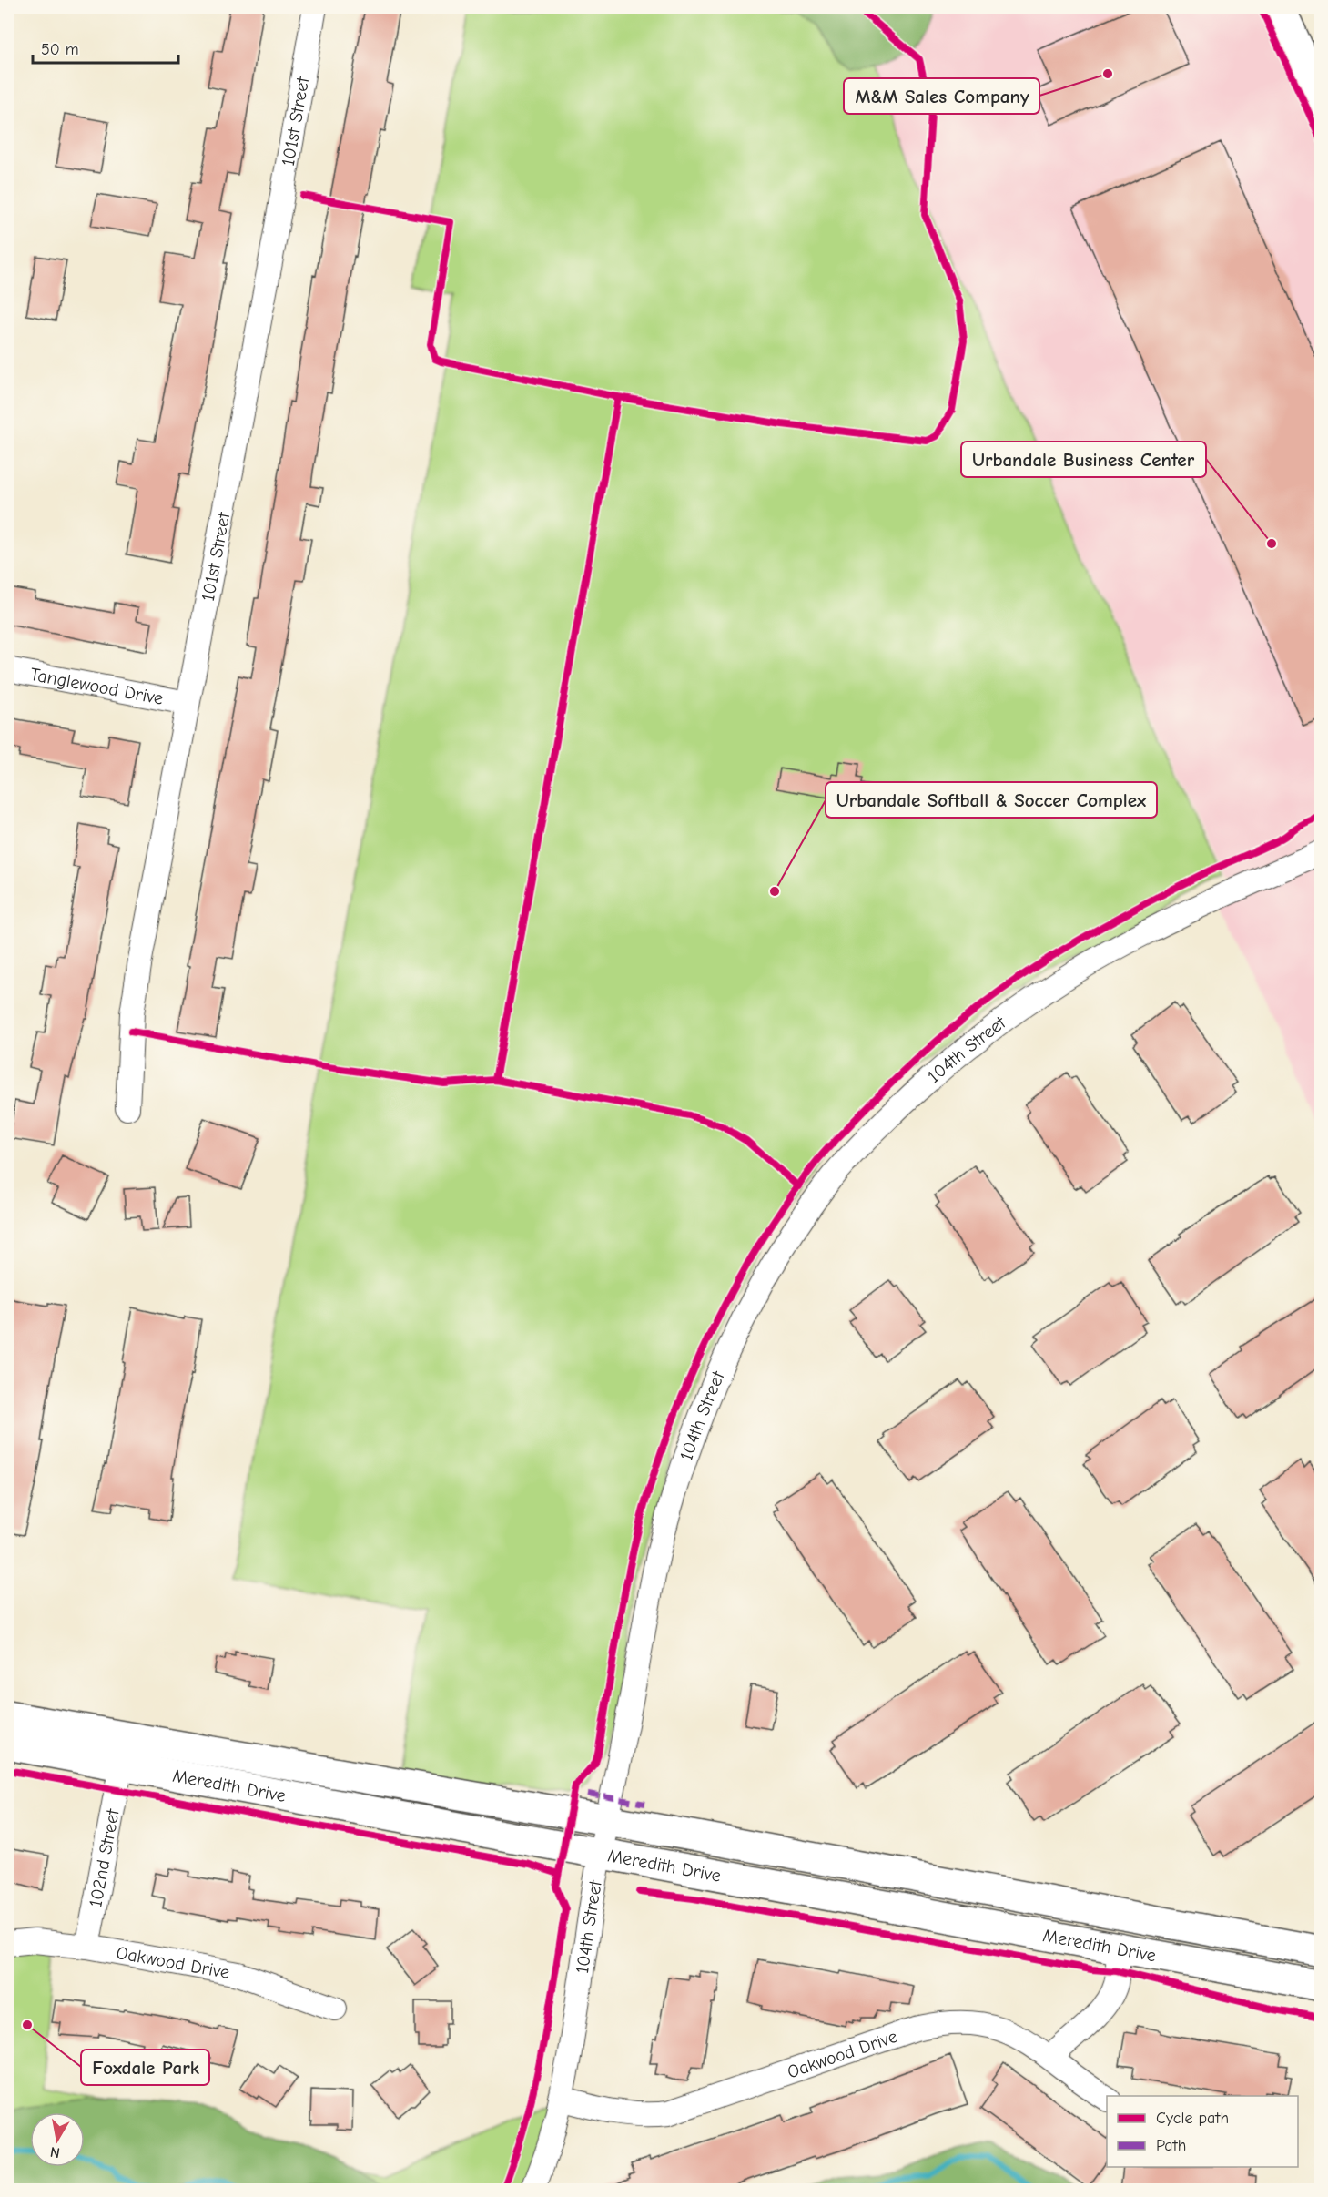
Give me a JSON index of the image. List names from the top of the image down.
{
  "streets": {
    "main road": ["Meredith Drive"],
    "street": [
      "101st Street",
      "Tanglewood Drive",
      "104th Street",
      "102nd Street",
      "Oakwood Drive"
    ]
  },
  "crossings": [
    ["101st Street", "Tanglewood Drive"],
    ["104th Street", "Meredith Drive"],
    ["104th Street", "Oakwood Drive"],
    ["Meredith Drive", "102nd Street"],
    ["102nd Street", "Oakwood Drive"]
  ],
  "places": [
    "M&M Sales Company",
    "Urbandale Business Center",
    "Urbandale Softball & Soccer Complex",
    "Foxdale Park"
  ],
  "legend": ["Cycle path", "Path"],
  "scale_bar": "50 m",
  "north": "bottom"
}
